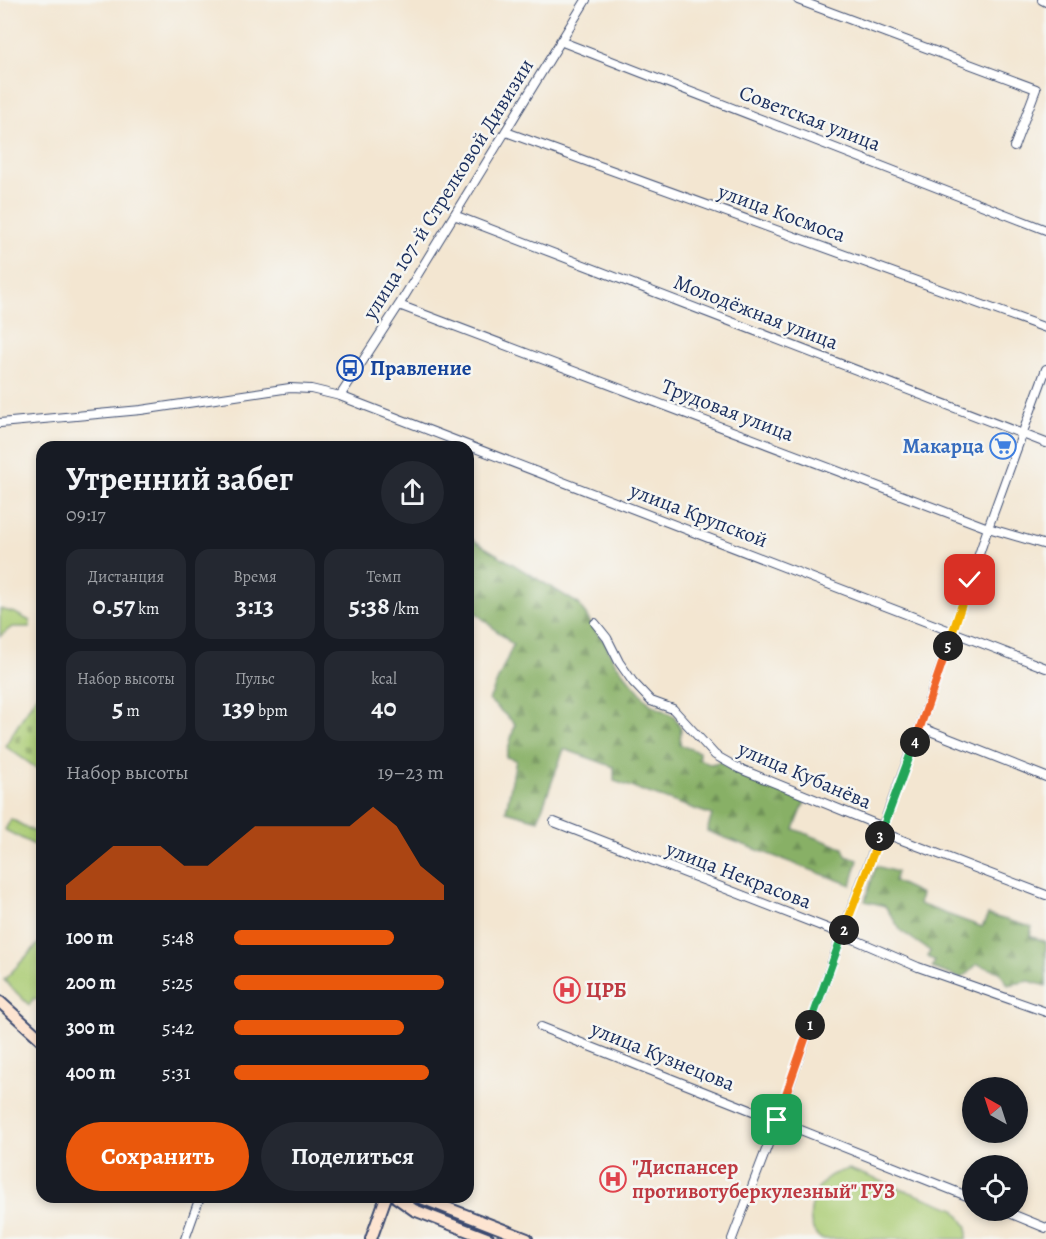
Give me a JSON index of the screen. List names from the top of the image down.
{
  "streets": {
    "street": [
      "Советская улица",
      "улица 107-й Стрелковой Дивизии",
      "улица Космоса",
      "Молодёжная улица",
      "Трудовая улица",
      "улица Крупской",
      "улица Кубанёва",
      "улица Некрасова",
      "улица Кузнецова"
    ]
  },
  "crossings": [
    ["Советская улица", "улица 107-й Стрелковой Дивизии"],
    ["улица 107-й Стрелковой Дивизии", "улица Космоса"],
    ["улица 107-й Стрелковой Дивизии", "Молодёжная улица"],
    ["улица 107-й Стрелковой Дивизии", "Трудовая улица"],
    ["улица 107-й Стрелковой Дивизии", "улица Крупской"]
  ],
  "places": {
    "bus stop": ["Правление"],
    "supermarket": ["Макарца"],
    "hospital": ["ЦРБ", "\"Диспансер противотуберкулезный\" ГУЗ"]
  },
  "north": "top left",
  "page": {
    "heading": ["Утренний забег", "09:17"],
    "stats": [
      ["Дистанция", "0.57 km"],
      ["Время", "3:13"],
      ["Темп", "5:38 /km"],
      ["Набор высоты", "5 m"],
      ["Пульс", "139 bpm"],
      ["kcal", "40"]
    ],
    "pins": [
      "5",
      "4",
      "3",
      "2",
      "1"
    ],
    "chart": ["Набор высоты", "19–23 m"],
    "list": [
      {
        "name": "100 m",
        "note": "5:48"
      },
      {
        "name": "200 m",
        "note": "5:25"
      },
      {
        "name": "300 m",
        "note": "5:42"
      },
      {
        "name": "400 m",
        "note": "5:31"
      }
    ],
    "buttons": ["Сохранить", "Поделиться"]
  }
}
